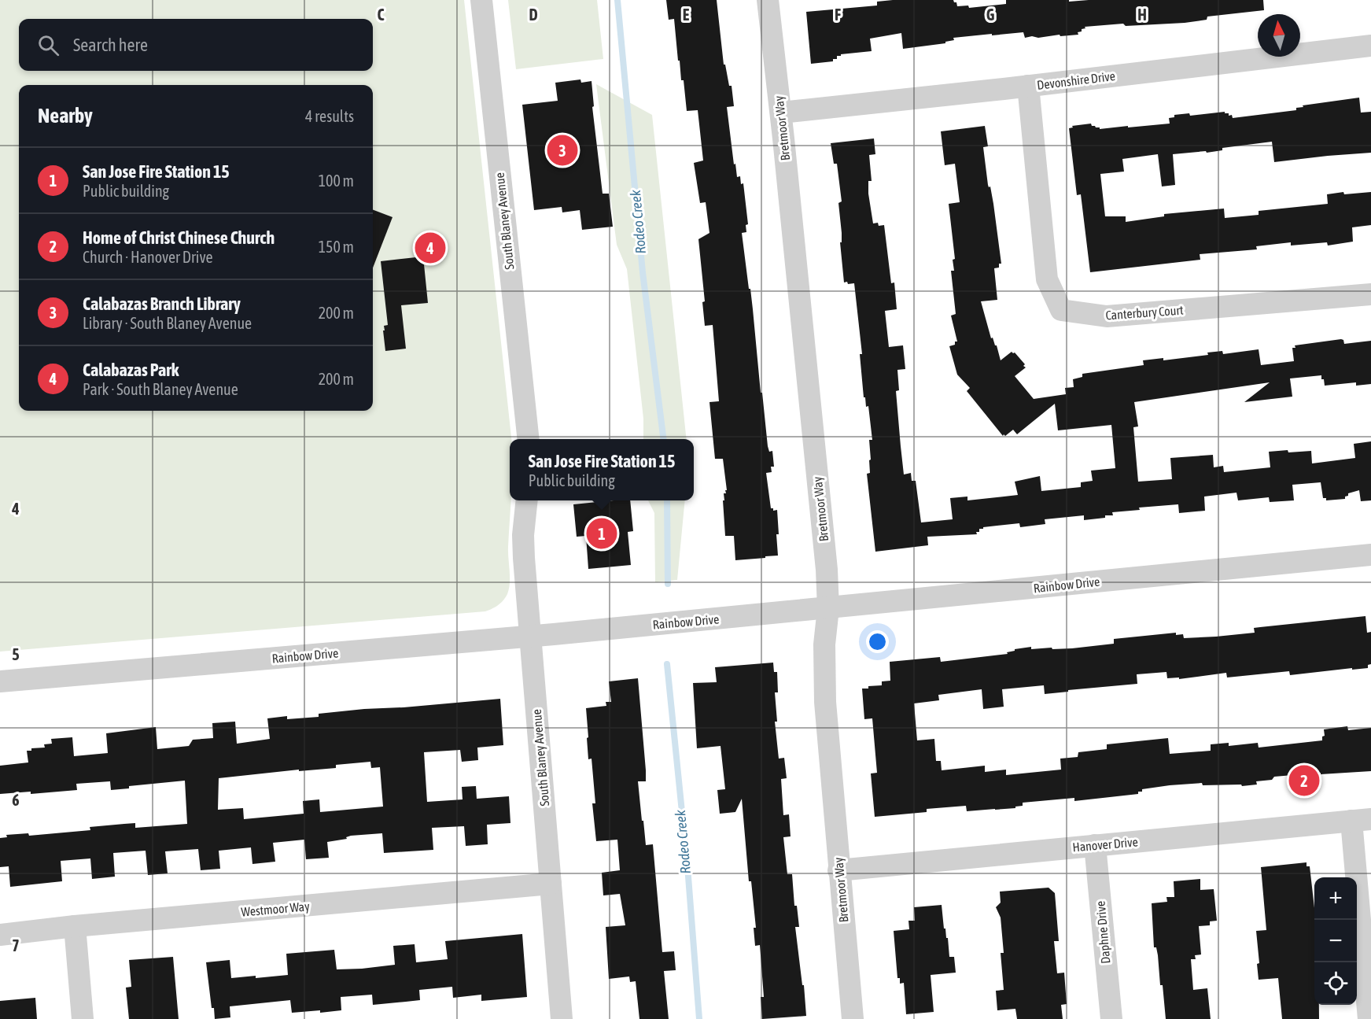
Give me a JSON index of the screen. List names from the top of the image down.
{
  "streets": {
    "street": [
      "Devonshire Drive",
      "Bretmoor Way",
      "South Blaney Avenue",
      "Canterbury Court",
      "Rainbow Drive",
      "Hanover Drive",
      "Westmoor Way",
      "Daphne Drive"
    ]
  },
  "crossings": [
    ["Devonshire Drive", "Bretmoor Way"],
    ["Devonshire Drive", "Canterbury Court"],
    ["Bretmoor Way", "Rainbow Drive"],
    ["Bretmoor Way", "Hanover Drive"],
    ["South Blaney Avenue", "Rainbow Drive"],
    ["South Blaney Avenue", "Westmoor Way"],
    ["Hanover Drive", "Daphne Drive"]
  ],
  "water": ["Rodeo Creek"],
  "north": "top",
  "page": {
    "search": "Search here",
    "heading": ["Nearby", "4 results"],
    "pins": [
      "3",
      "4",
      "1",
      "2"
    ],
    "list": [
      {
        "mark": "1",
        "name": "San Jose Fire Station 15",
        "note": "Public building",
        "value": "100 m"
      },
      {
        "mark": "2",
        "name": "Home of Christ Chinese Church",
        "note": "Church · Hanover Drive",
        "value": "150 m"
      },
      {
        "mark": "3",
        "name": "Calabazas Branch Library",
        "note": "Library · South Blaney Avenue",
        "value": "200 m"
      },
      {
        "mark": "4",
        "name": "Calabazas Park",
        "note": "Park · South Blaney Avenue",
        "value": "200 m"
      }
    ],
    "popup": ["San Jose Fire Station 15", "Public building"],
    "map_buttons": ["+", "−"]
  },
  "grid": {
    "columns": [
      "C",
      "D",
      "E",
      "F",
      "G",
      "H"
    ],
    "rows": [
      "4",
      "5",
      "6",
      "7"
    ]
  }
}
